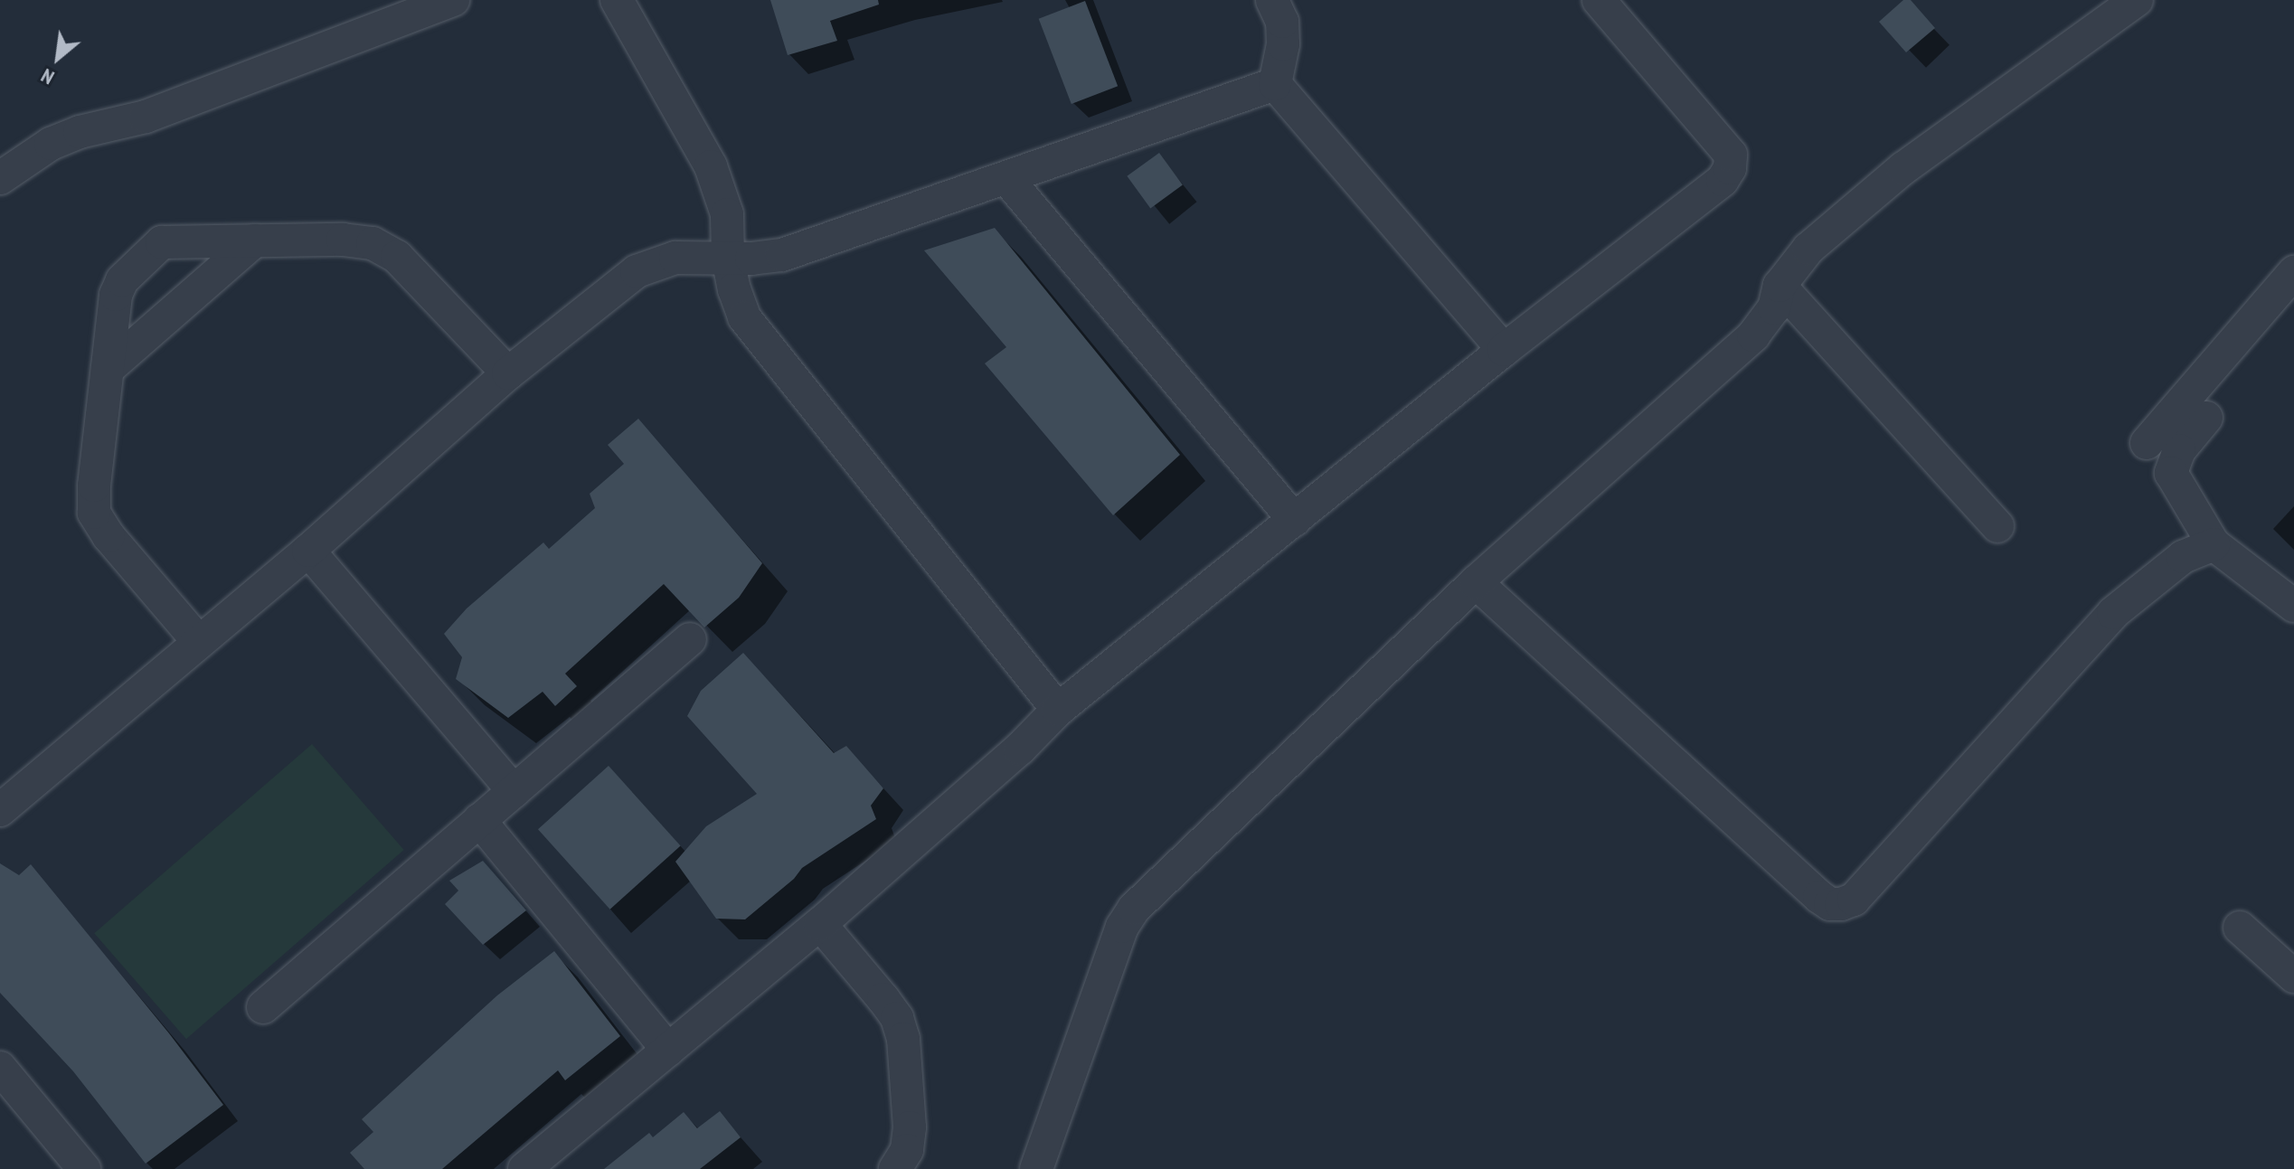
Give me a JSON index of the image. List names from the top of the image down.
{
  "north": "bottom left"
}
